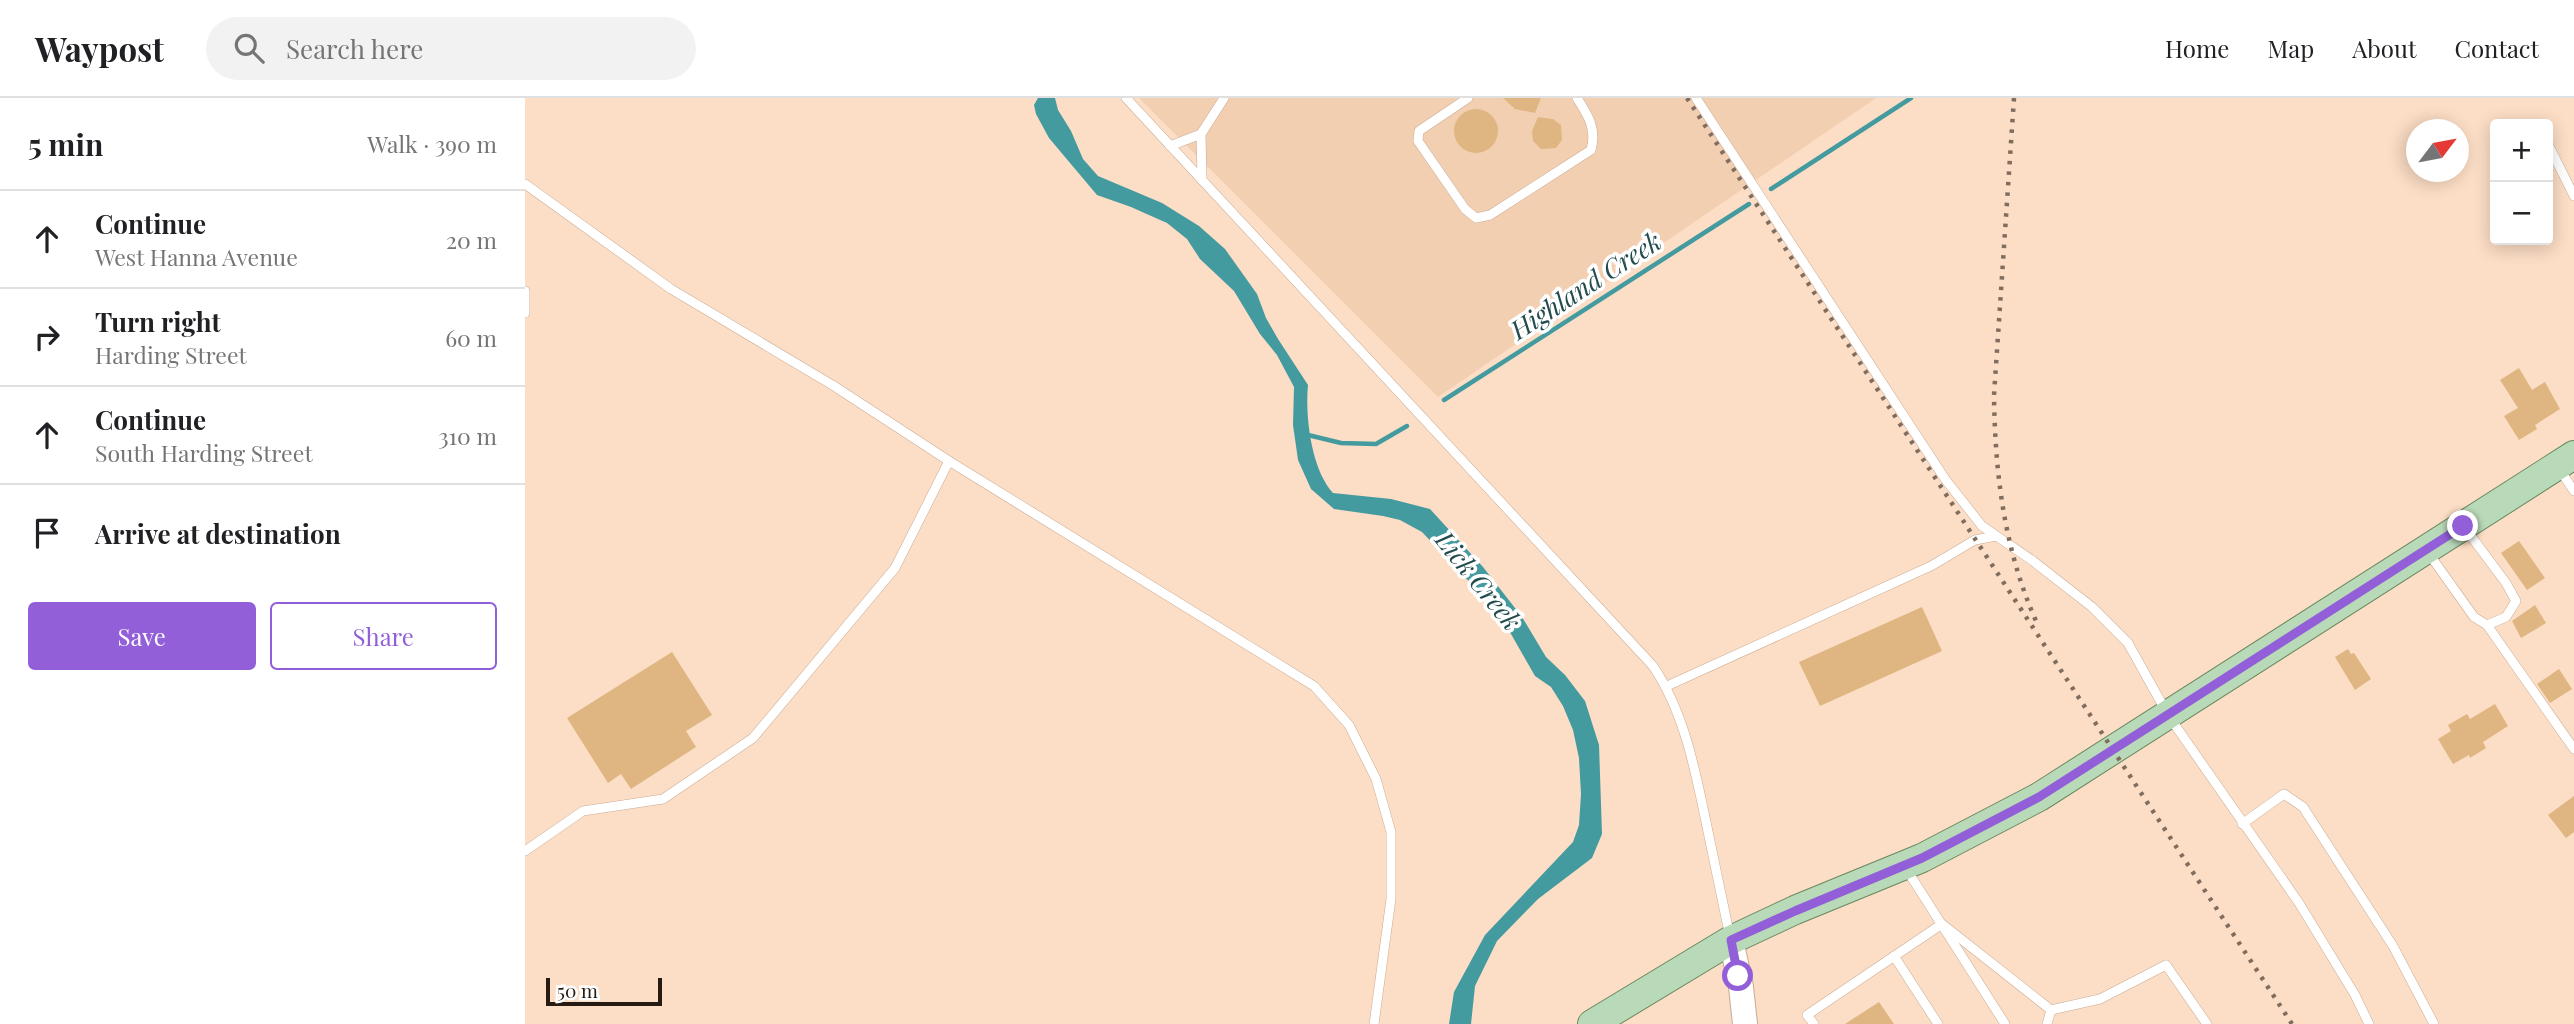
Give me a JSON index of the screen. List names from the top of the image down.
{
  "water": ["Highland Creek", "Lick Creek"],
  "scale_bar": "50 m",
  "north": "top right",
  "page": {
    "header": "Waypost",
    "search": "Search here",
    "nav": [
      "Home",
      "Map",
      "About",
      "Contact"
    ],
    "heading": ["5 min", "Walk · 390 m"],
    "map_buttons": ["+", "−"],
    "list": [
      ["Continue", "West Hanna Avenue", "20 m"],
      ["Turn right", "Harding Street", "60 m"],
      ["Continue", "South Harding Street", "310 m"],
      "Arrive at destination"
    ],
    "buttons": ["Save", "Share"],
    "scale": "50 m"
  }
}
